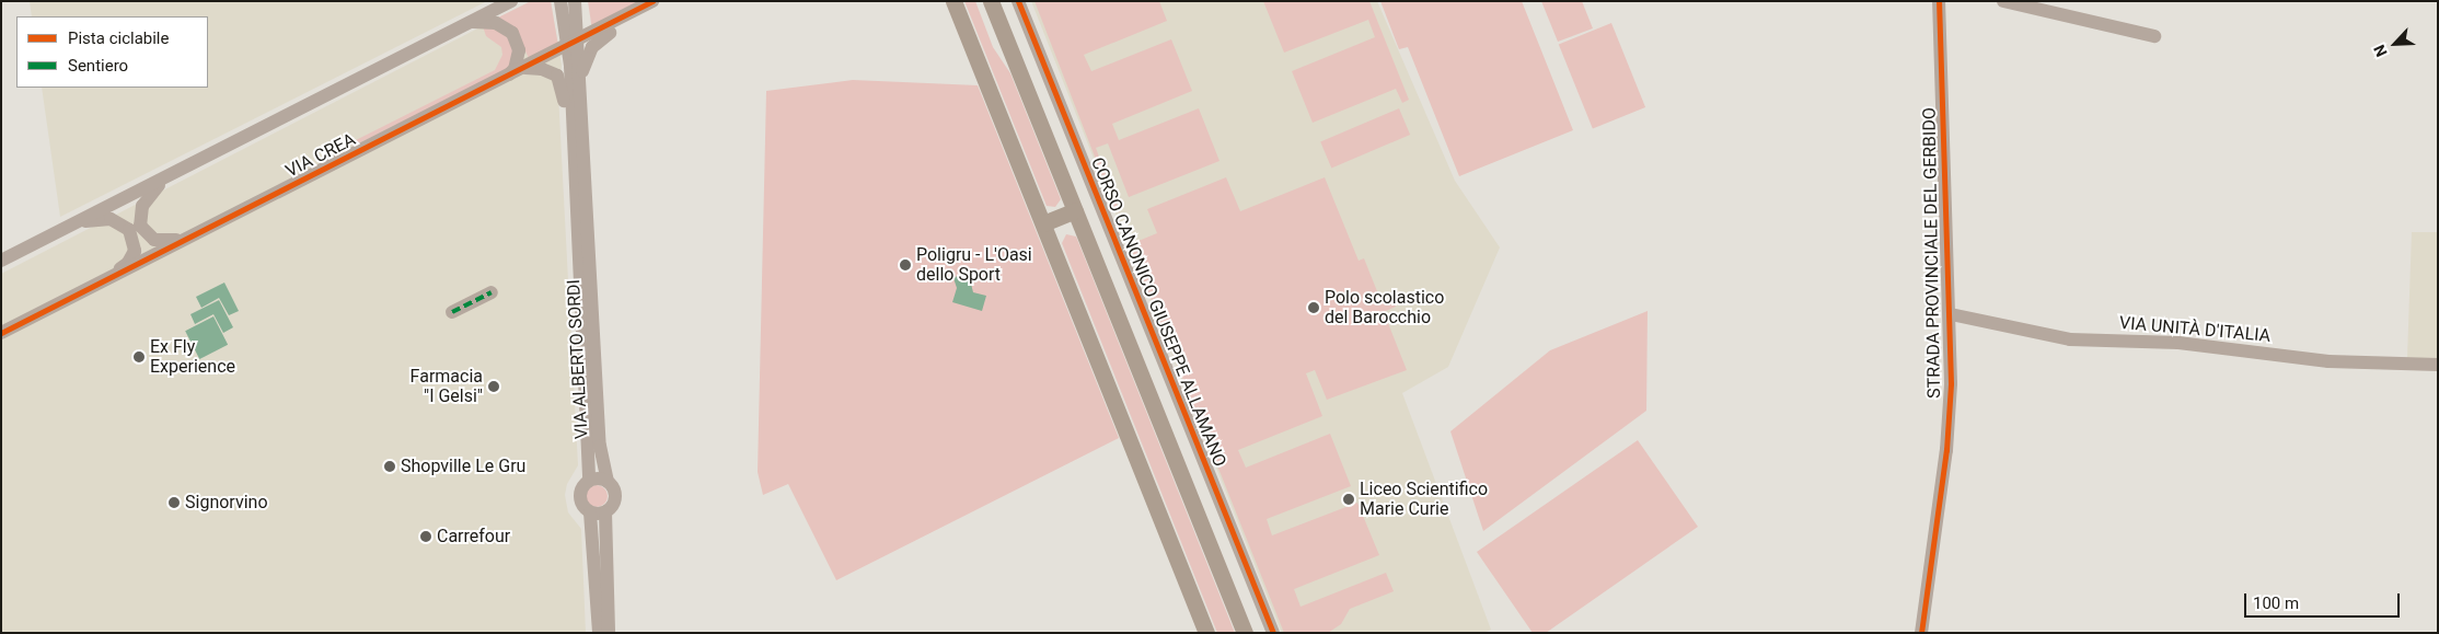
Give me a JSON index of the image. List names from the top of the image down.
{
  "streets": {
    "street": [
      "VIA CREA",
      "STRADA PROVINCIALE DEL GERBIDO",
      "CORSO CANONICO GIUSEPPE ALLAMANO",
      "VIA UNITÀ D'ITALIA",
      "VIA ALBERTO SORDI"
    ]
  },
  "crossings": [
    ["VIA CREA", "VIA ALBERTO SORDI"],
    ["STRADA PROVINCIALE DEL GERBIDO", "VIA UNITÀ D'ITALIA"]
  ],
  "places": [
    "Poligru - L'Oasi dello Sport",
    "Polo scolastico del Barocchio",
    "Ex Fly Experience",
    "Farmacia \"I Gelsi\"",
    "Shopville Le Gru",
    "Liceo Scientifico Marie Curie",
    "Signorvino",
    "Carrefour"
  ],
  "legend": ["Pista ciclabile", "Sentiero"],
  "scale_bar": "100 m",
  "north": "bottom left"
}
